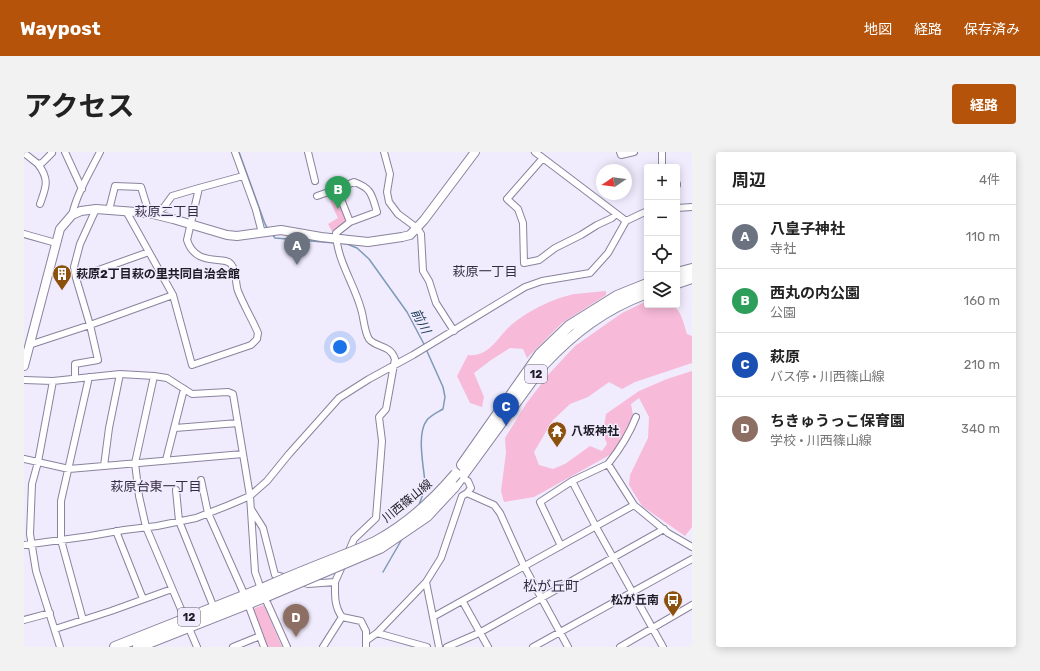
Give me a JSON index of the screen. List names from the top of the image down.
{
  "streets": {
    "main road": ["12", "川西篠山線"]
  },
  "districts": [
    "萩原二丁目",
    "萩原一丁目",
    "萩原台東一丁目",
    "松が丘町"
  ],
  "water": ["前川"],
  "places": {
    "building": ["萩原2丁目萩の里共同自治会館"],
    "temple": ["八坂神社"],
    "bus stop": ["松が丘南"]
  },
  "north": "left",
  "page": {
    "header": "Waypost",
    "nav": ["地図", "経路", "保存済み"],
    "title": "アクセス",
    "buttons": "経路",
    "heading": ["周辺", "4件"],
    "map_buttons": ["+", "−"],
    "pins": [
      "B",
      "A",
      "C",
      "D"
    ],
    "list": [
      {
        "mark": "A",
        "name": "八皇子神社",
        "note": "寺社",
        "value": "110 m"
      },
      {
        "mark": "B",
        "name": "西丸の内公園",
        "note": "公園",
        "value": "160 m"
      },
      {
        "mark": "C",
        "name": "萩原",
        "note": "バス停 · 川西篠山線",
        "value": "210 m"
      },
      {
        "mark": "D",
        "name": "ちきゅうっこ保育園",
        "note": "学校 · 川西篠山線",
        "value": "340 m"
      }
    ]
  }
}
